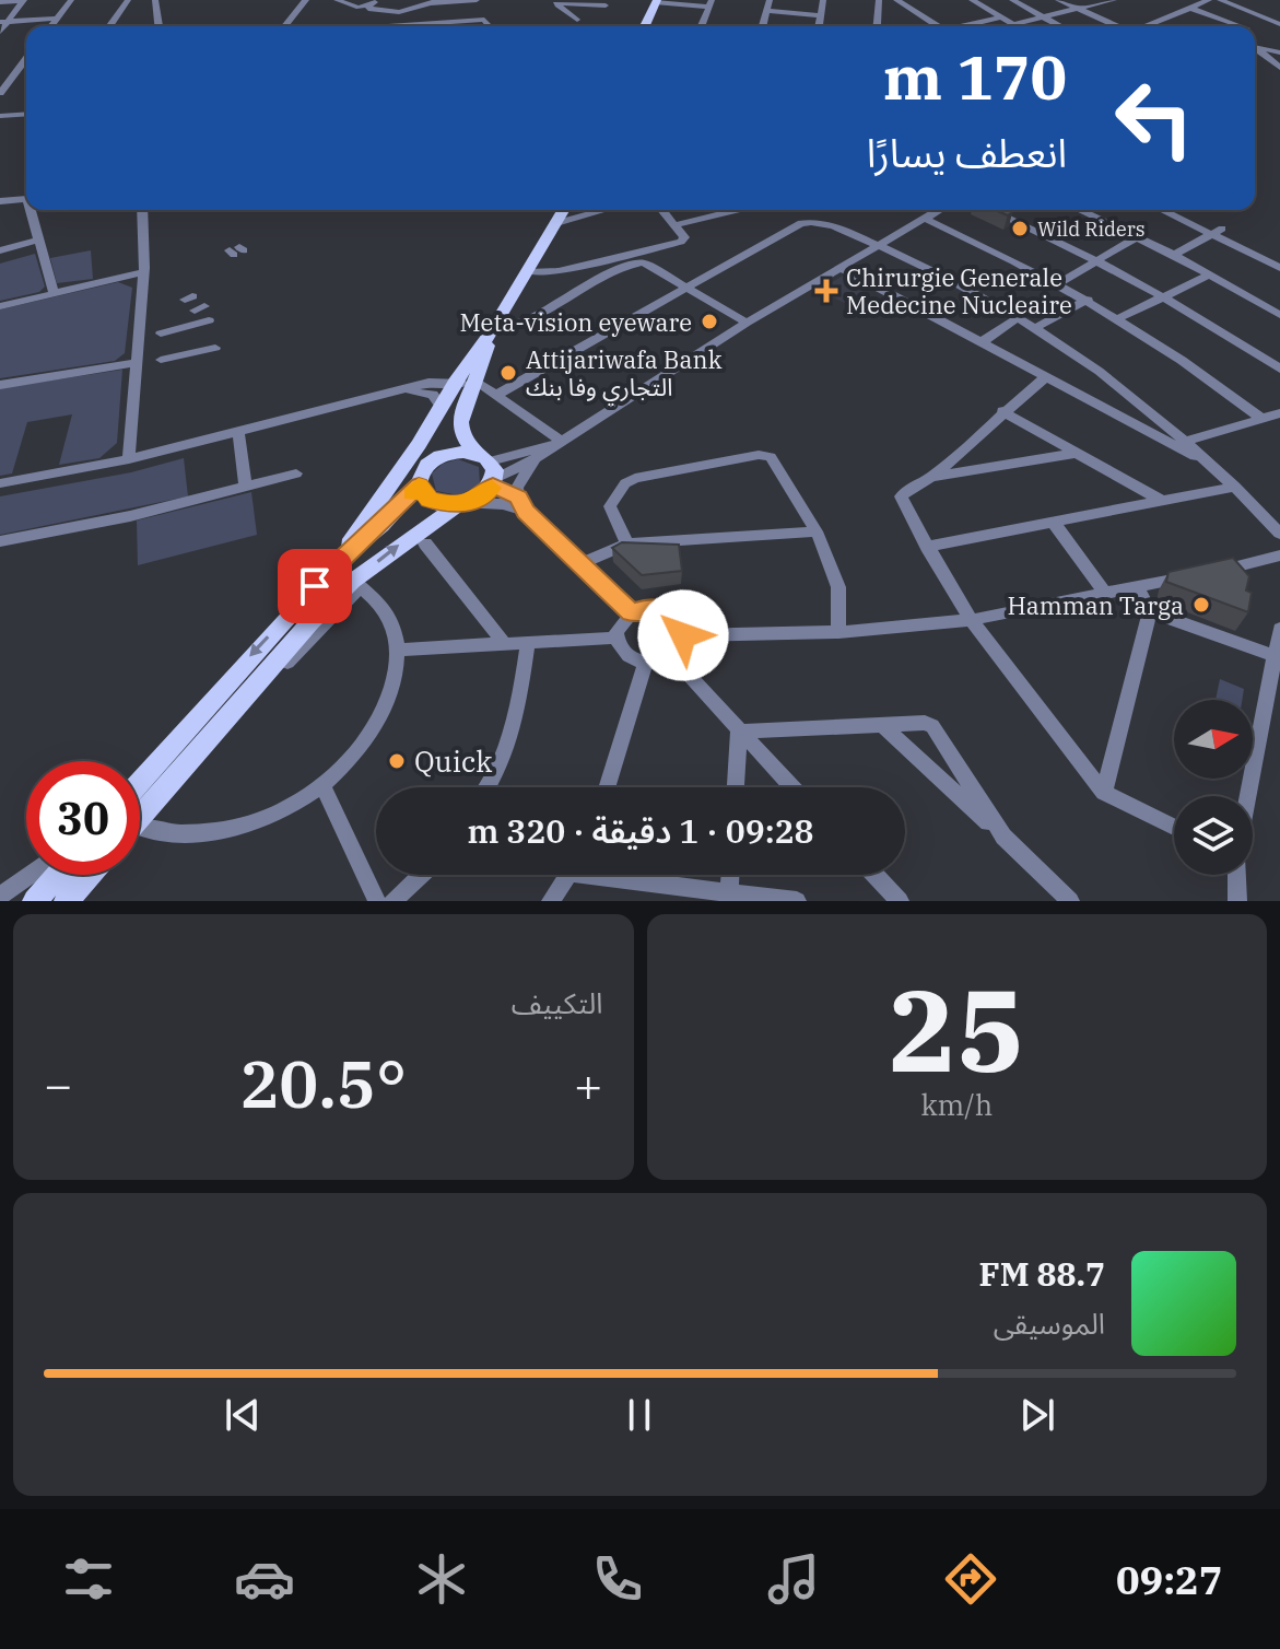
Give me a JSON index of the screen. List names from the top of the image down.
{
  "places": {
    "other": [
      "Wild Riders",
      "Meta-vision eyeware",
      "Attijariwafa Bank التجاري وفا بنك",
      "Hamman Targa",
      "Quick"
    ],
    "health": ["Chirurgie Generale Medecine Nucleaire"]
  },
  "north": "right",
  "page": {
    "turn": ["170 m", "انعطف يسارًا"],
    "limit": "30",
    "trip": "09:28 · 1 دقيقة · 320 m",
    "tile": [
      ["25", "km/h"],
      "التكييف"
    ],
    "heat": ["−", "20.5°", "+"],
    "song": ["88.7 FM", "الموسيقى"],
    "tabs": "09:27"
  }
}
